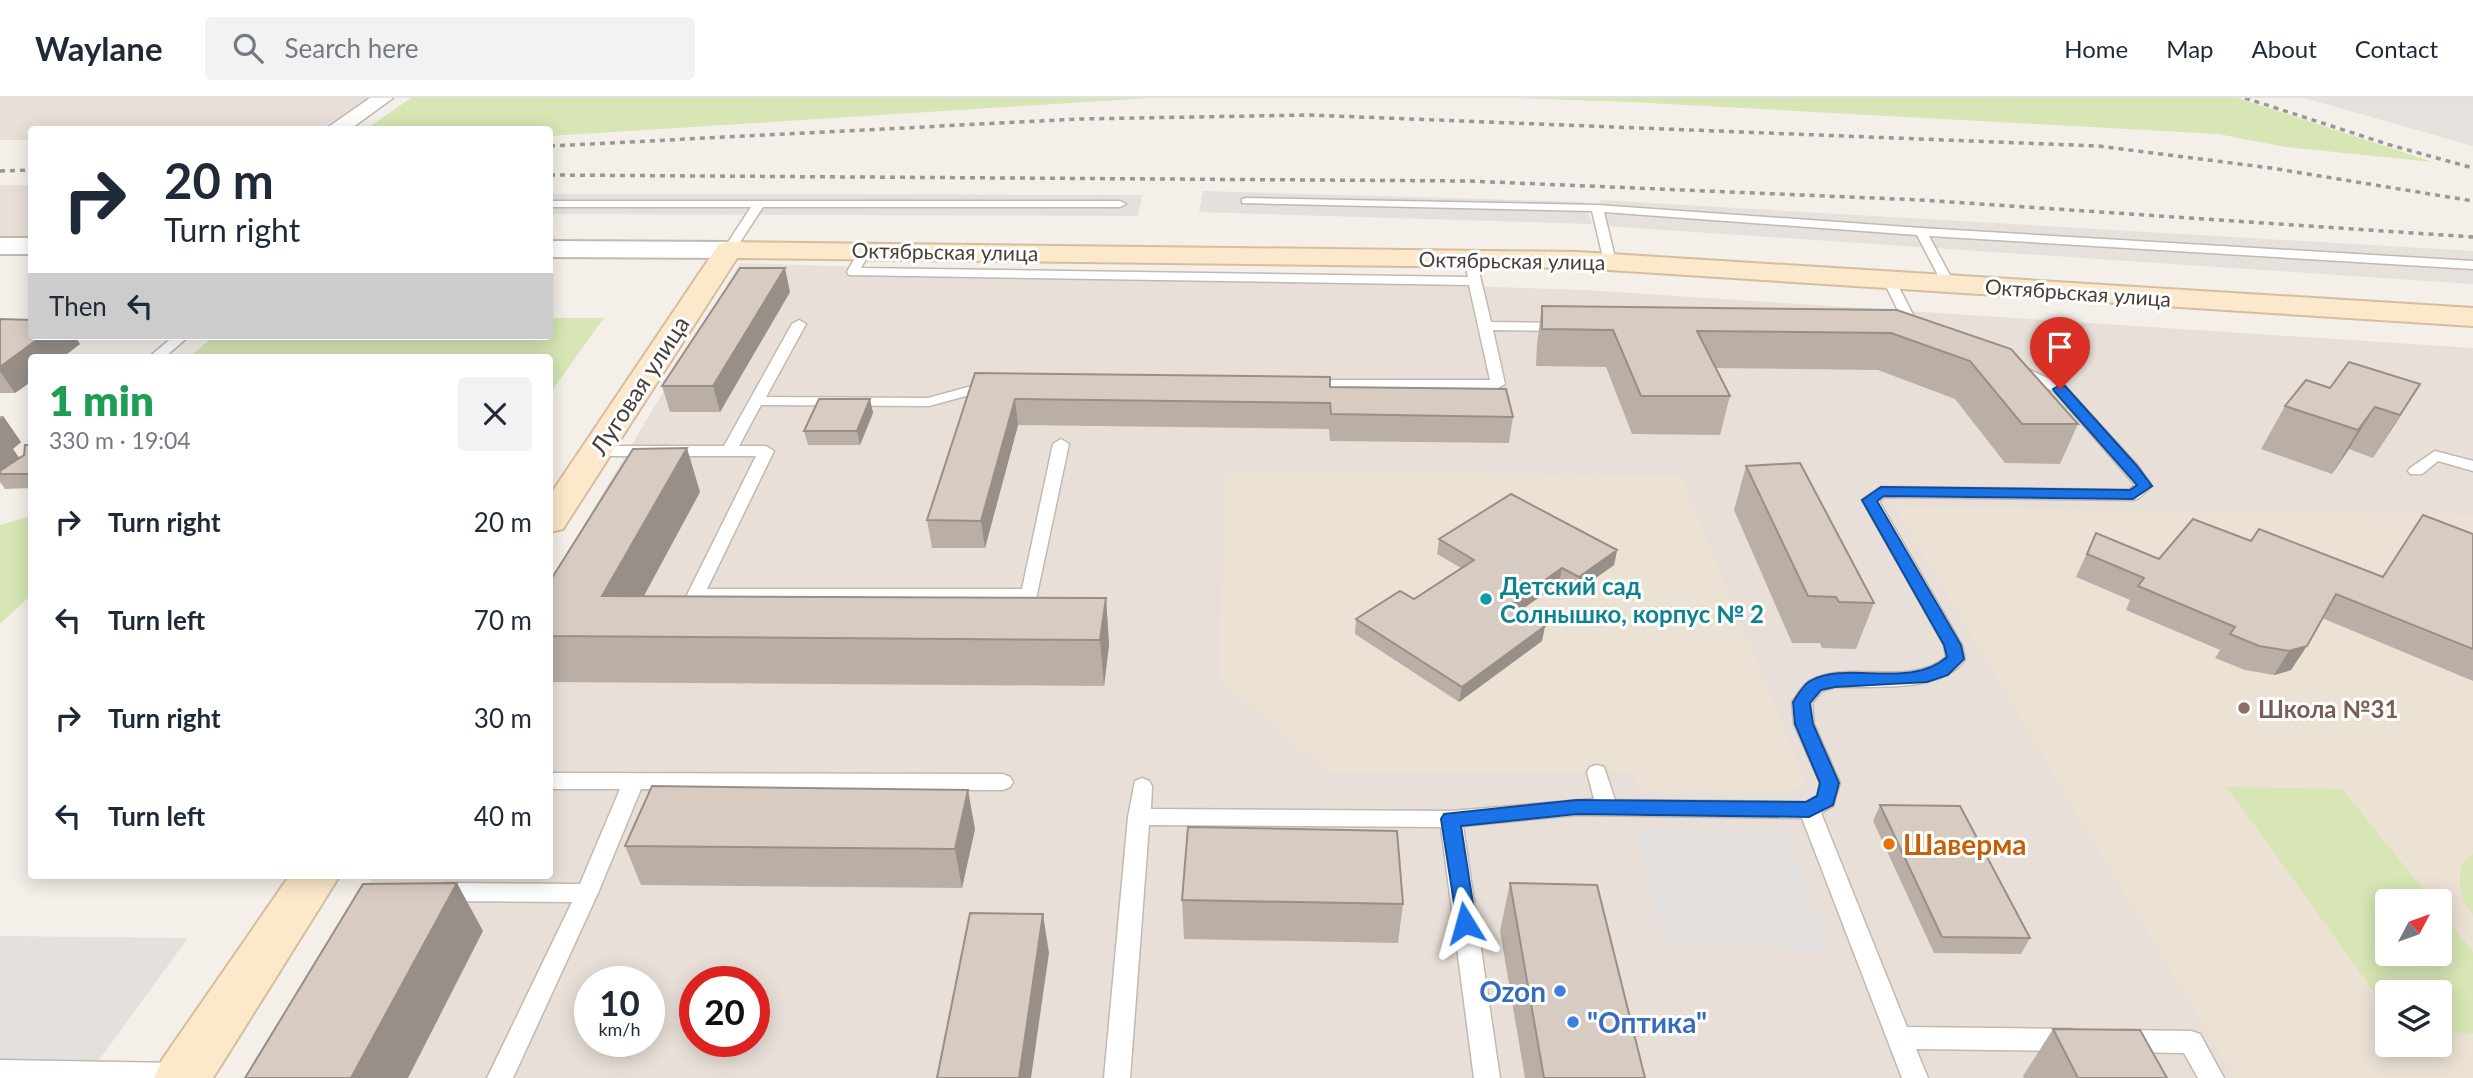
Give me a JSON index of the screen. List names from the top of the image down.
{
  "streets": {
    "main road": ["Октябрьская улица", "Луговая улица"]
  },
  "crossings": [
    ["Октябрьская улица", "Луговая улица"]
  ],
  "places": [
    "Детский сад Солнышко, корпус № 2",
    "Школа №31",
    "Шаверма",
    "Ozon",
    "\"Оптика\""
  ],
  "north": "top right",
  "page": {
    "header": "Waylane",
    "search": "Search here",
    "nav": [
      "Home",
      "Map",
      "About",
      "Contact"
    ],
    "turn": ["20 m", "Turn right"],
    "then": "Then",
    "heading": ["1 min", "330 m · 19:04"],
    "list": [
      {
        "name": "Turn right",
        "value": "20 m"
      },
      {
        "name": "Turn left",
        "value": "70 m"
      },
      {
        "name": "Turn right",
        "value": "30 m"
      },
      {
        "name": "Turn left",
        "value": "40 m"
      }
    ],
    "speed": "10 km/h",
    "limit": "20"
  }
}
